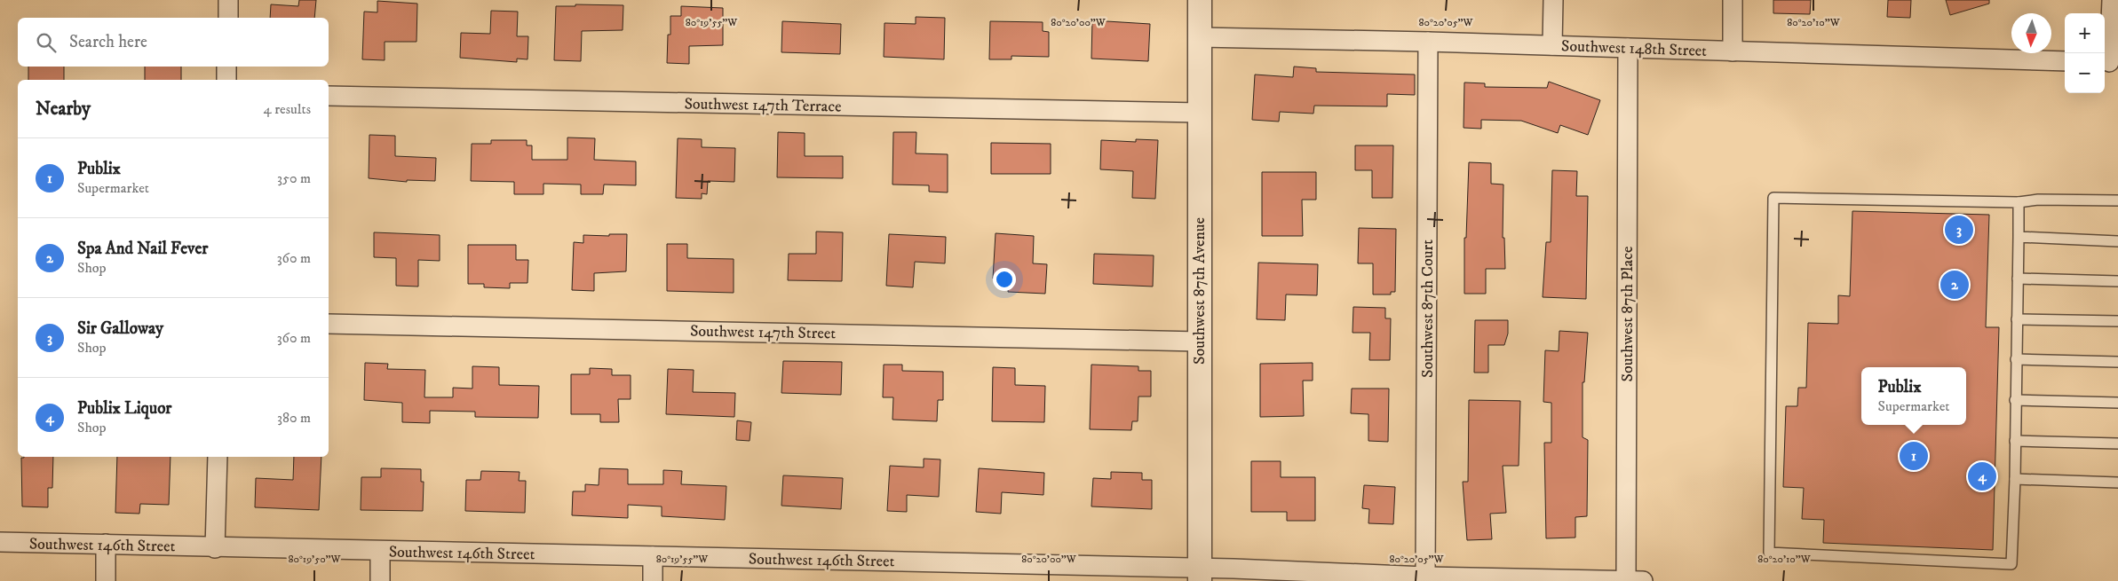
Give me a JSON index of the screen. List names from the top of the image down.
{
  "streets": {
    "street": [
      "Southwest 148th Street",
      "Southwest 147th Terrace",
      "Southwest 87th Avenue",
      "Southwest 87th Court",
      "Southwest 87th Place",
      "Southwest 147th Street",
      "Southwest 146th Street"
    ]
  },
  "crossings": [
    ["Southwest 148th Street", "Southwest 87th Avenue"],
    ["Southwest 148th Street", "Southwest 87th Court"],
    ["Southwest 148th Street", "Southwest 87th Place"],
    ["Southwest 147th Terrace", "Southwest 87th Avenue"],
    ["Southwest 87th Avenue", "Southwest 147th Street"],
    ["Southwest 87th Avenue", "Southwest 146th Street"],
    ["Southwest 87th Court", "Southwest 146th Street"],
    ["Southwest 87th Place", "Southwest 146th Street"]
  ],
  "north": "bottom",
  "page": {
    "map_buttons": ["+", "−"],
    "search": "Search here",
    "heading": ["Nearby", "4 results"],
    "list": [
      {
        "mark": "1",
        "name": "Publix",
        "note": "Supermarket",
        "value": "350 m"
      },
      {
        "mark": "2",
        "name": "Spa And Nail Fever",
        "note": "Shop",
        "value": "360 m"
      },
      {
        "mark": "3",
        "name": "Sir Galloway",
        "note": "Shop",
        "value": "360 m"
      },
      {
        "mark": "4",
        "name": "Publix Liquor",
        "note": "Shop",
        "value": "380 m"
      }
    ],
    "pins": [
      "3",
      "2",
      "1",
      "4"
    ],
    "popup": ["Publix", "Supermarket"]
  },
  "coordinates": [
    "80°19'55\"W",
    "80°20'00\"W",
    "80°20'05\"W",
    "80°20'10\"W",
    "80°19'50\"W"
  ]
}
